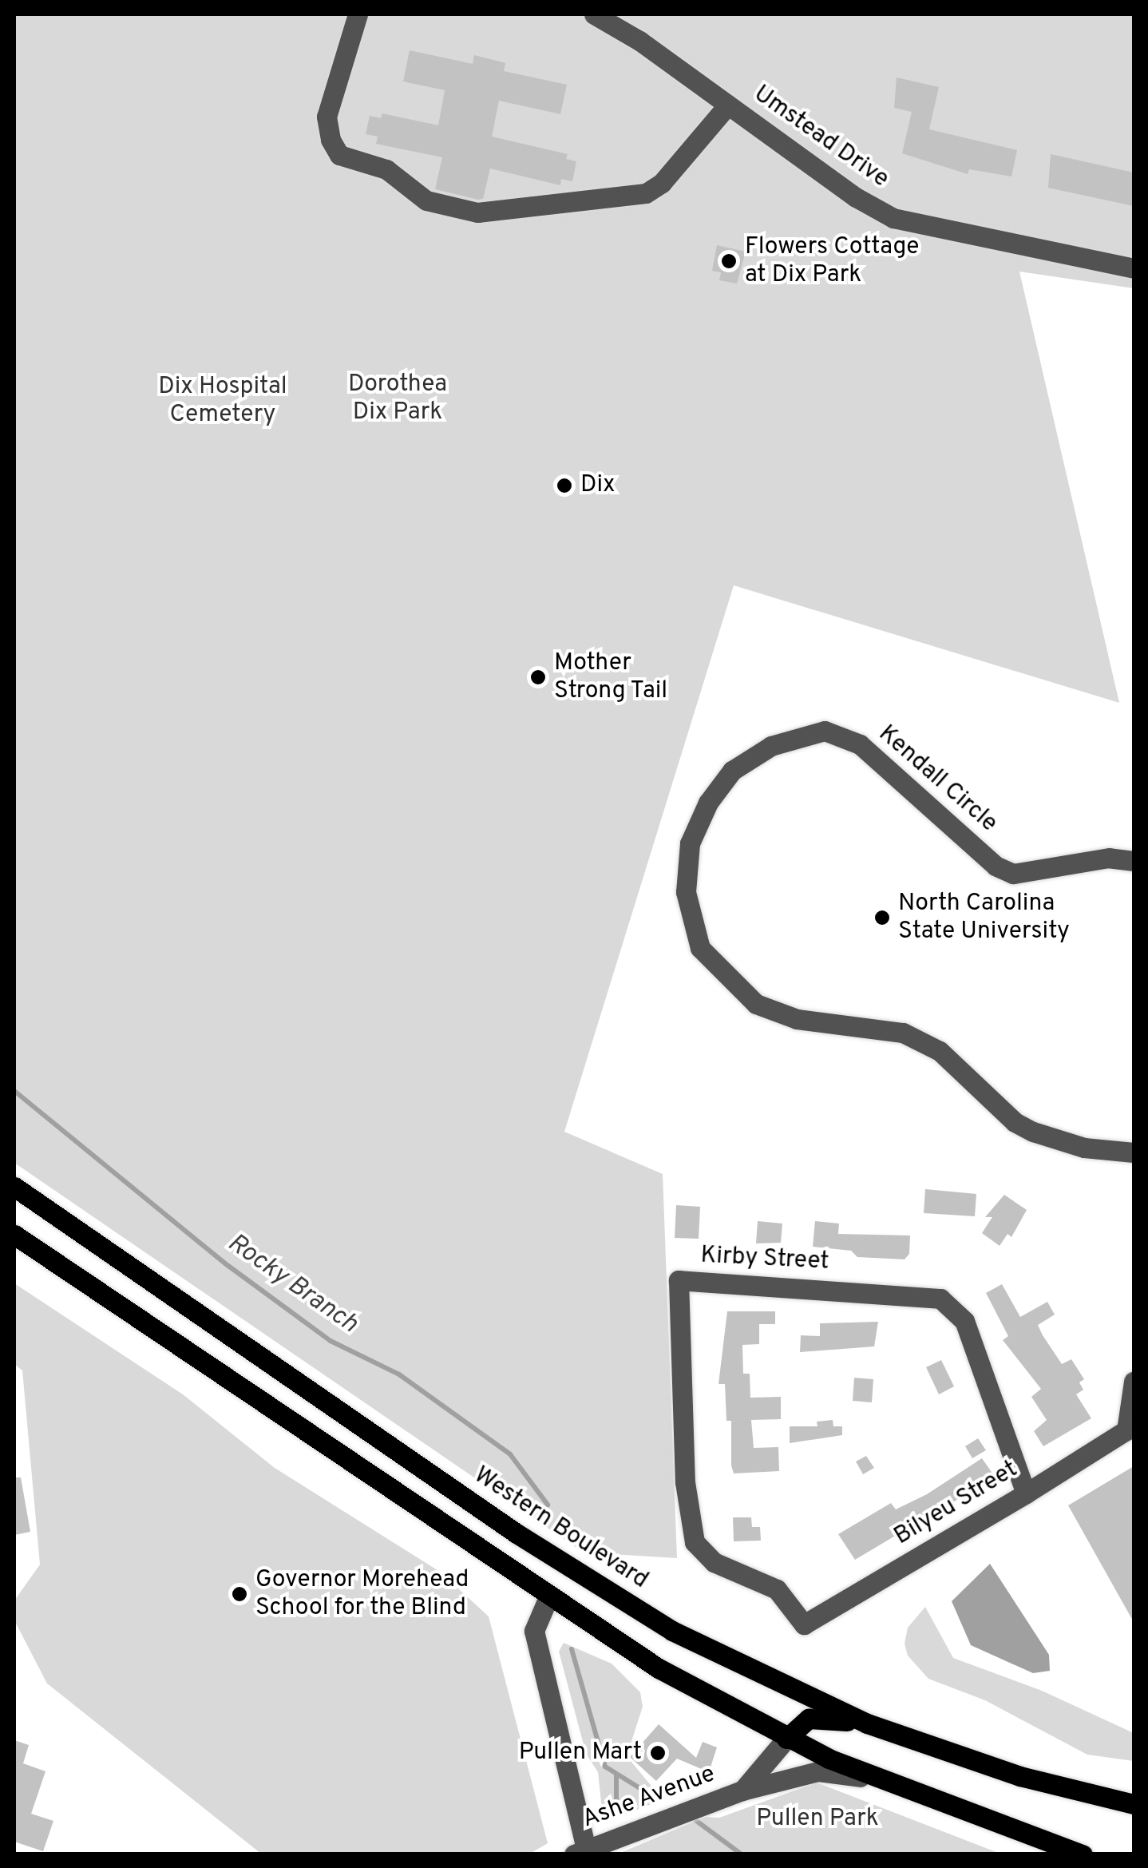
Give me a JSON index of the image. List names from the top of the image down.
{
  "streets": {
    "main road": ["Western Boulevard"],
    "street": [
      "Umstead Drive",
      "Kendall Circle",
      "Kirby Street",
      "Bilyeu Street",
      "Ashe Avenue"
    ]
  },
  "crossings": [
    ["Kirby Street", "Bilyeu Street"]
  ],
  "water": ["Rocky Branch"],
  "parks": ["Dorothea Dix Park", "Dix Hospital Cemetery", "Pullen Park"],
  "places": [
    "Flowers Cottage at Dix Park",
    "Dix",
    "Mother Strong Tail",
    "North Carolina State University",
    "Governor Morehead School for the Blind",
    "Pullen Mart"
  ]
}
